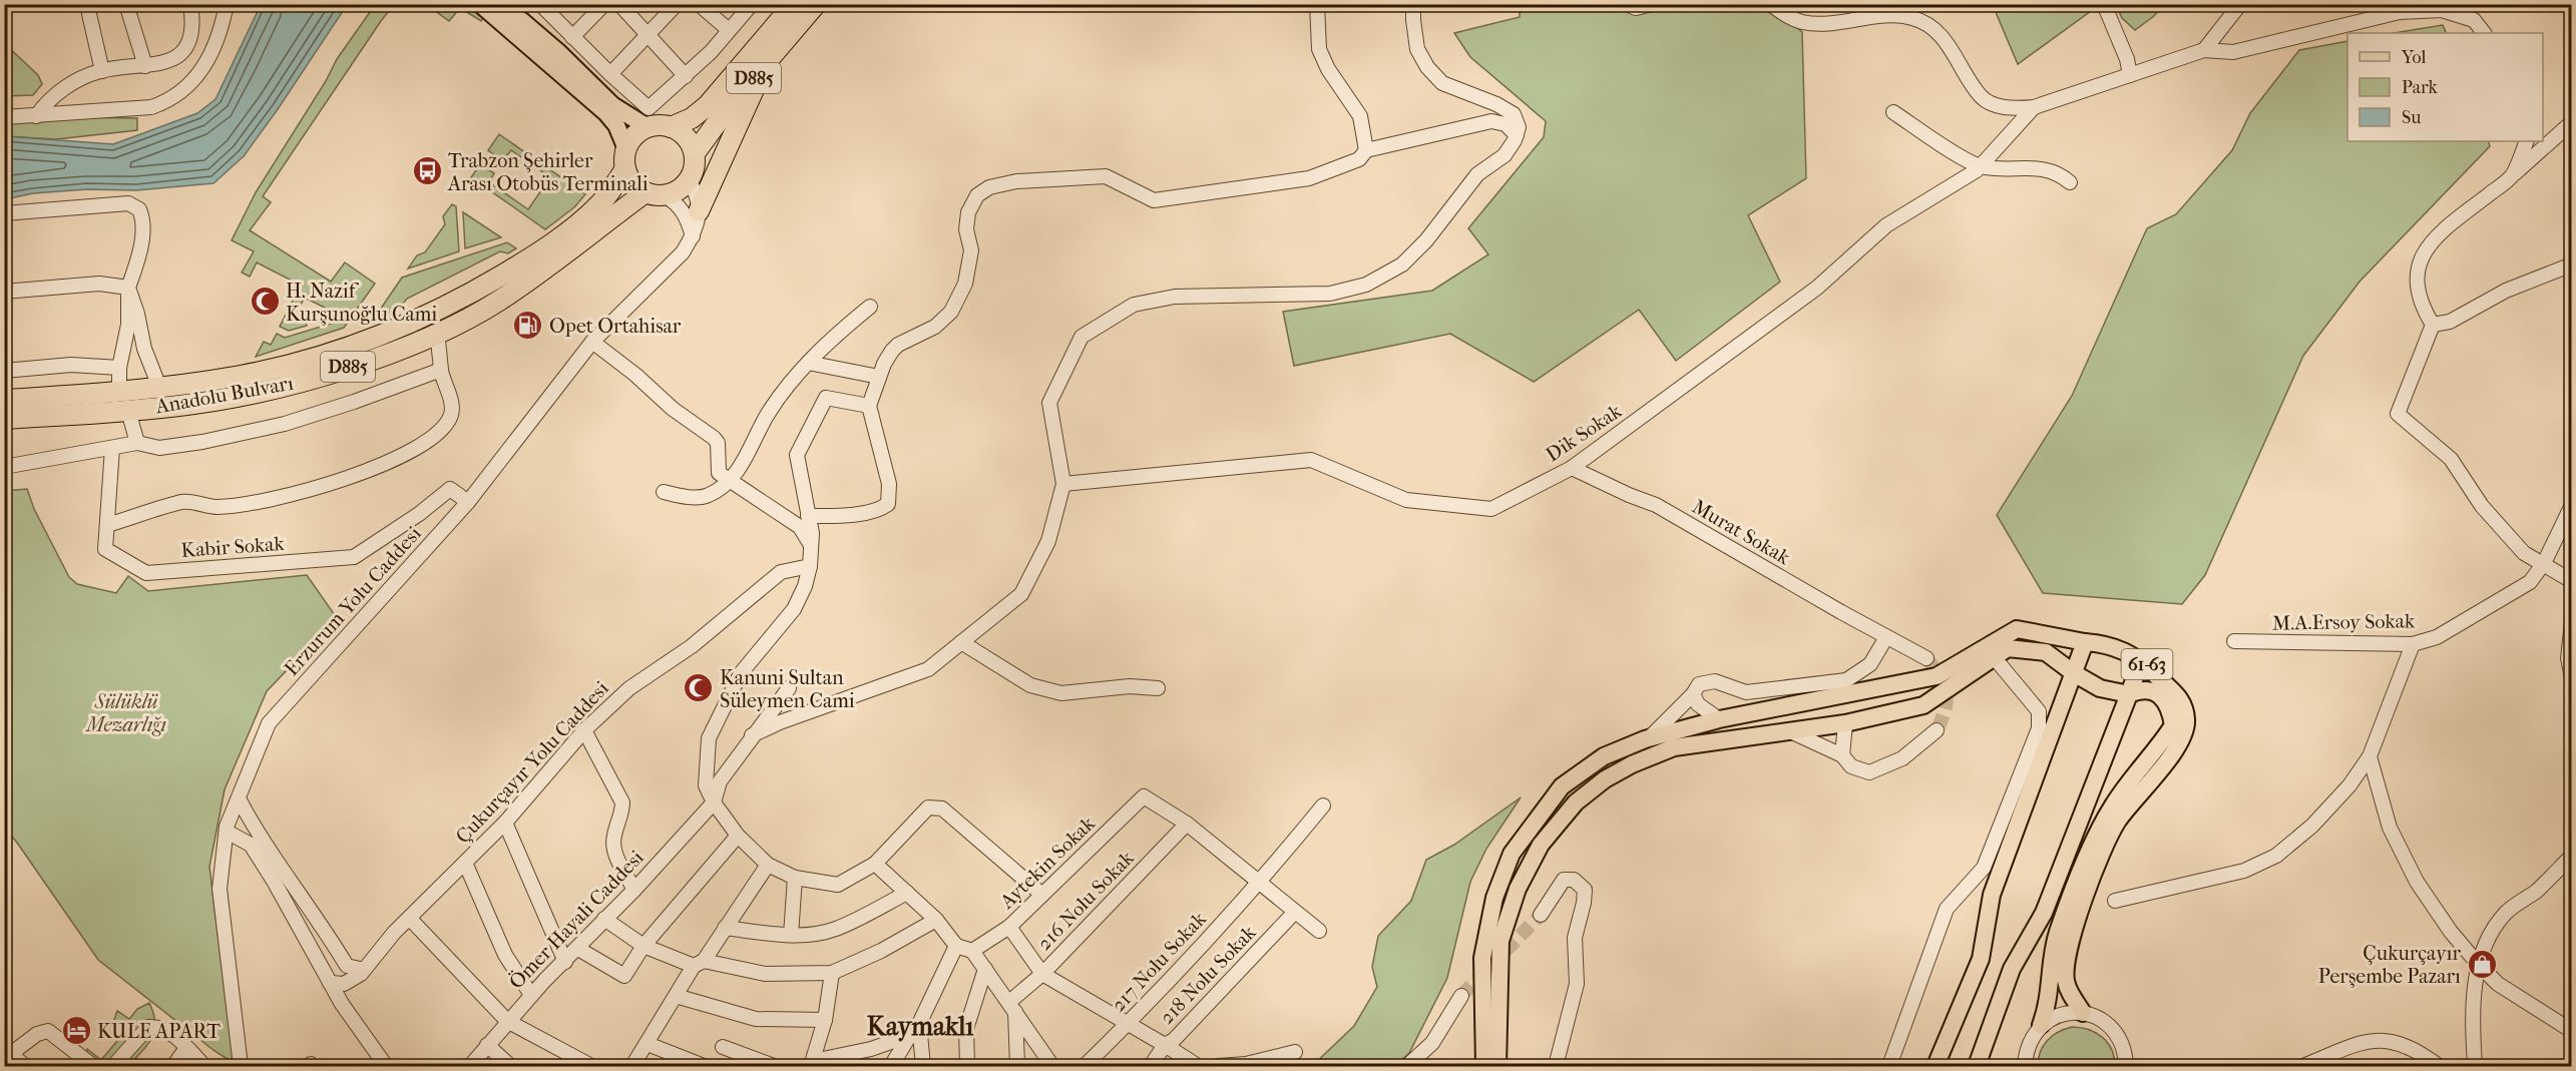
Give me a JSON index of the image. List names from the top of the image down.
{
  "streets": {
    "highway": ["D885", "Anadolu Bulvarı"],
    "main road": ["61-63"],
    "street": [
      "Dik Sokak",
      "Murat Sokak",
      "Kabir Sokak",
      "Erzurum Yolu Caddesi",
      "M.A.Ersoy Sokak",
      "Çukurçayır Yolu Caddesi",
      "Aytekin Sokak",
      "216 Nolu Sokak",
      "Ömer Hayali Caddesi",
      "217 Nolu Sokak",
      "218 Nolu Sokak"
    ]
  },
  "crossings": [
    ["D885", "Anadolu Bulvarı"],
    ["D885", "Erzurum Yolu Caddesi"],
    ["Anadolu Bulvarı", "Erzurum Yolu Caddesi"],
    ["Dik Sokak", "Murat Sokak"],
    ["Kabir Sokak", "Erzurum Yolu Caddesi"],
    ["Aytekin Sokak", "216 Nolu Sokak"]
  ],
  "districts": ["Kaymaklı"],
  "parks": ["Sülüklü Mezarlığı"],
  "places": {
    "bus stop": ["Trabzon Şehirler Arası Otobüs Terminali"],
    "mosque": ["H. Nazif Kurşunoğlu Cami", "Kanuni Sultan Süleymen Cami"],
    "fuel station": ["Opet Ortahisar"],
    "shop": ["Çukurçayır Perşembe Pazarı"],
    "hotel": ["KULE APART"]
  },
  "legend": ["Yol", "Park", "Su"]
}
